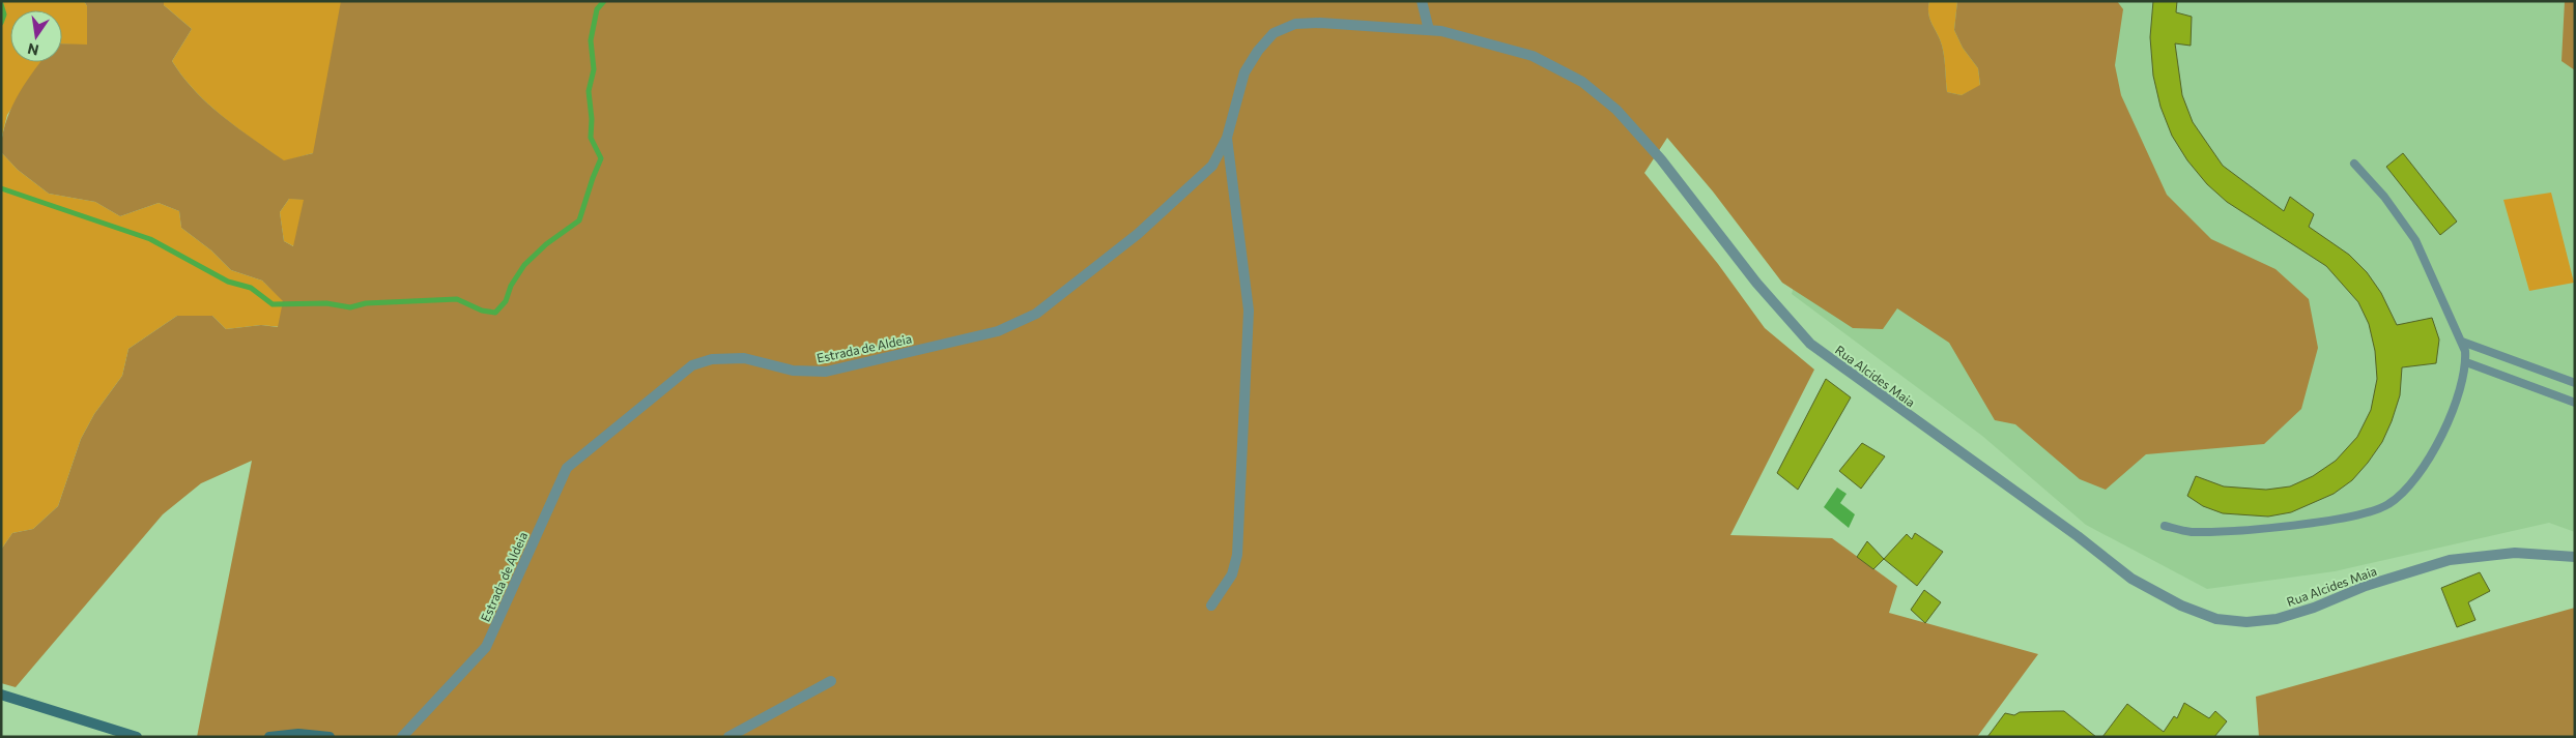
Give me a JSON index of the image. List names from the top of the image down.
{
  "streets": {
    "street": ["Estrada de Aldeia", "Rua Alcides Maia"]
  },
  "crossings": [
    ["Estrada de Aldeia", "Rua Alcides Maia"]
  ],
  "north": "bottom"
}
